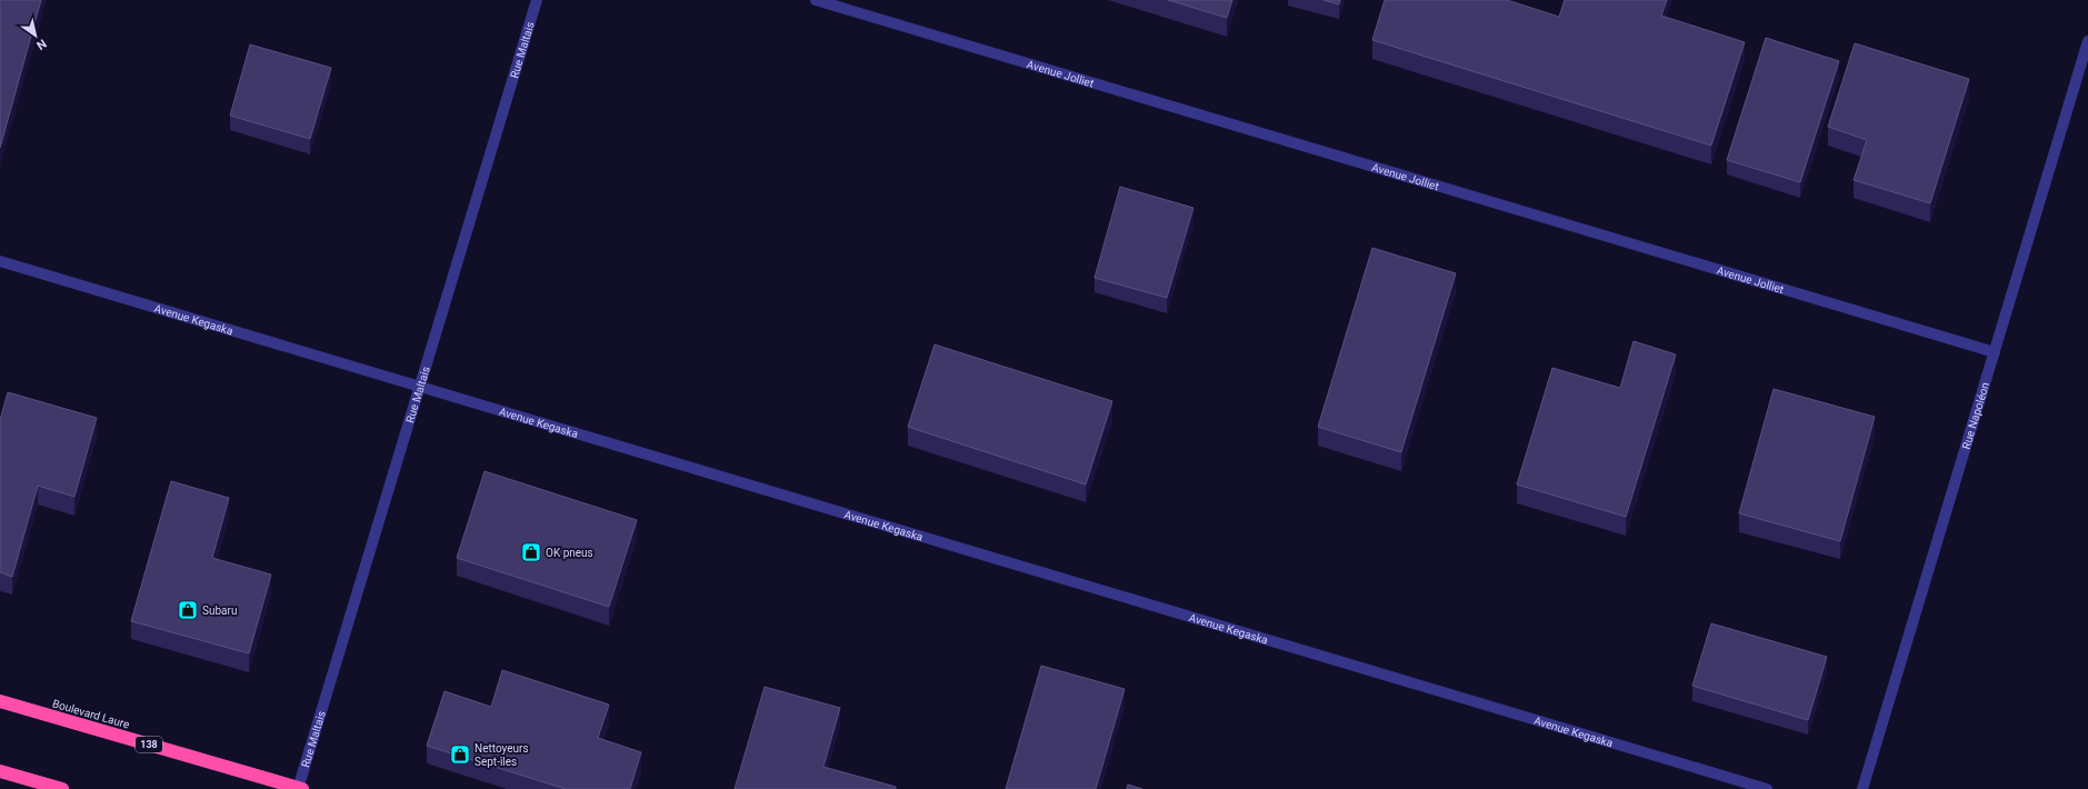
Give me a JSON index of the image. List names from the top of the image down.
{
  "streets": {
    "highway": ["Boulevard Laure", "138"],
    "street": [
      "Rue Maltais",
      "Avenue Jolliet",
      "Avenue Kegaska",
      "Rue Napoléon"
    ]
  },
  "crossings": [
    ["Rue Maltais", "Avenue Kegaska"],
    ["Rue Maltais", "Boulevard Laure"],
    ["Avenue Jolliet", "Rue Napoléon"]
  ],
  "places": {
    "shop": ["OK pneus", "Subaru", "Nettoyeurs Sept-îles"]
  },
  "north": "bottom right"
}
